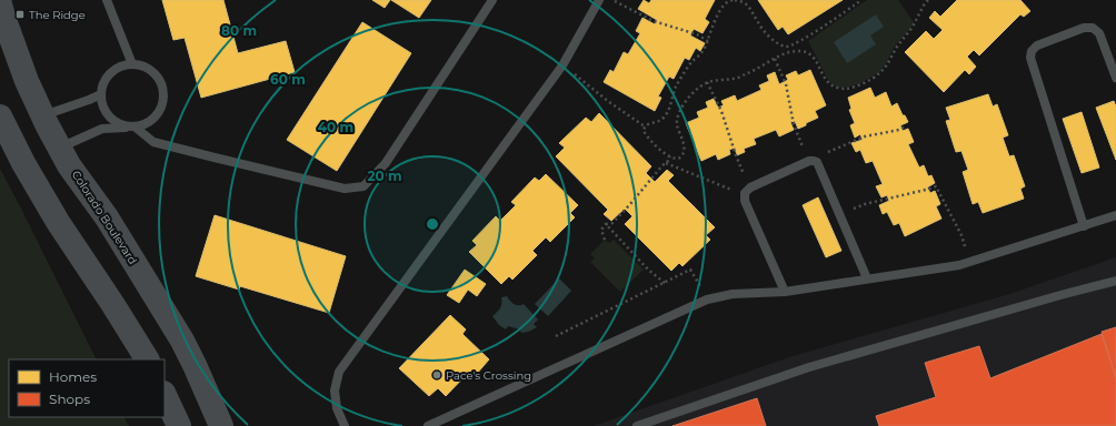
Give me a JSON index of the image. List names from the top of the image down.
{
  "streets": {
    "street": ["Colorado Boulevard"]
  },
  "places": {
    "transit": ["The Ridge"],
    "other": ["Pace's Crossing"]
  },
  "legend": ["Homes", "Shops"],
  "rings": [
    "80 m",
    "60 m",
    "40 m",
    "20 m"
  ]
}
